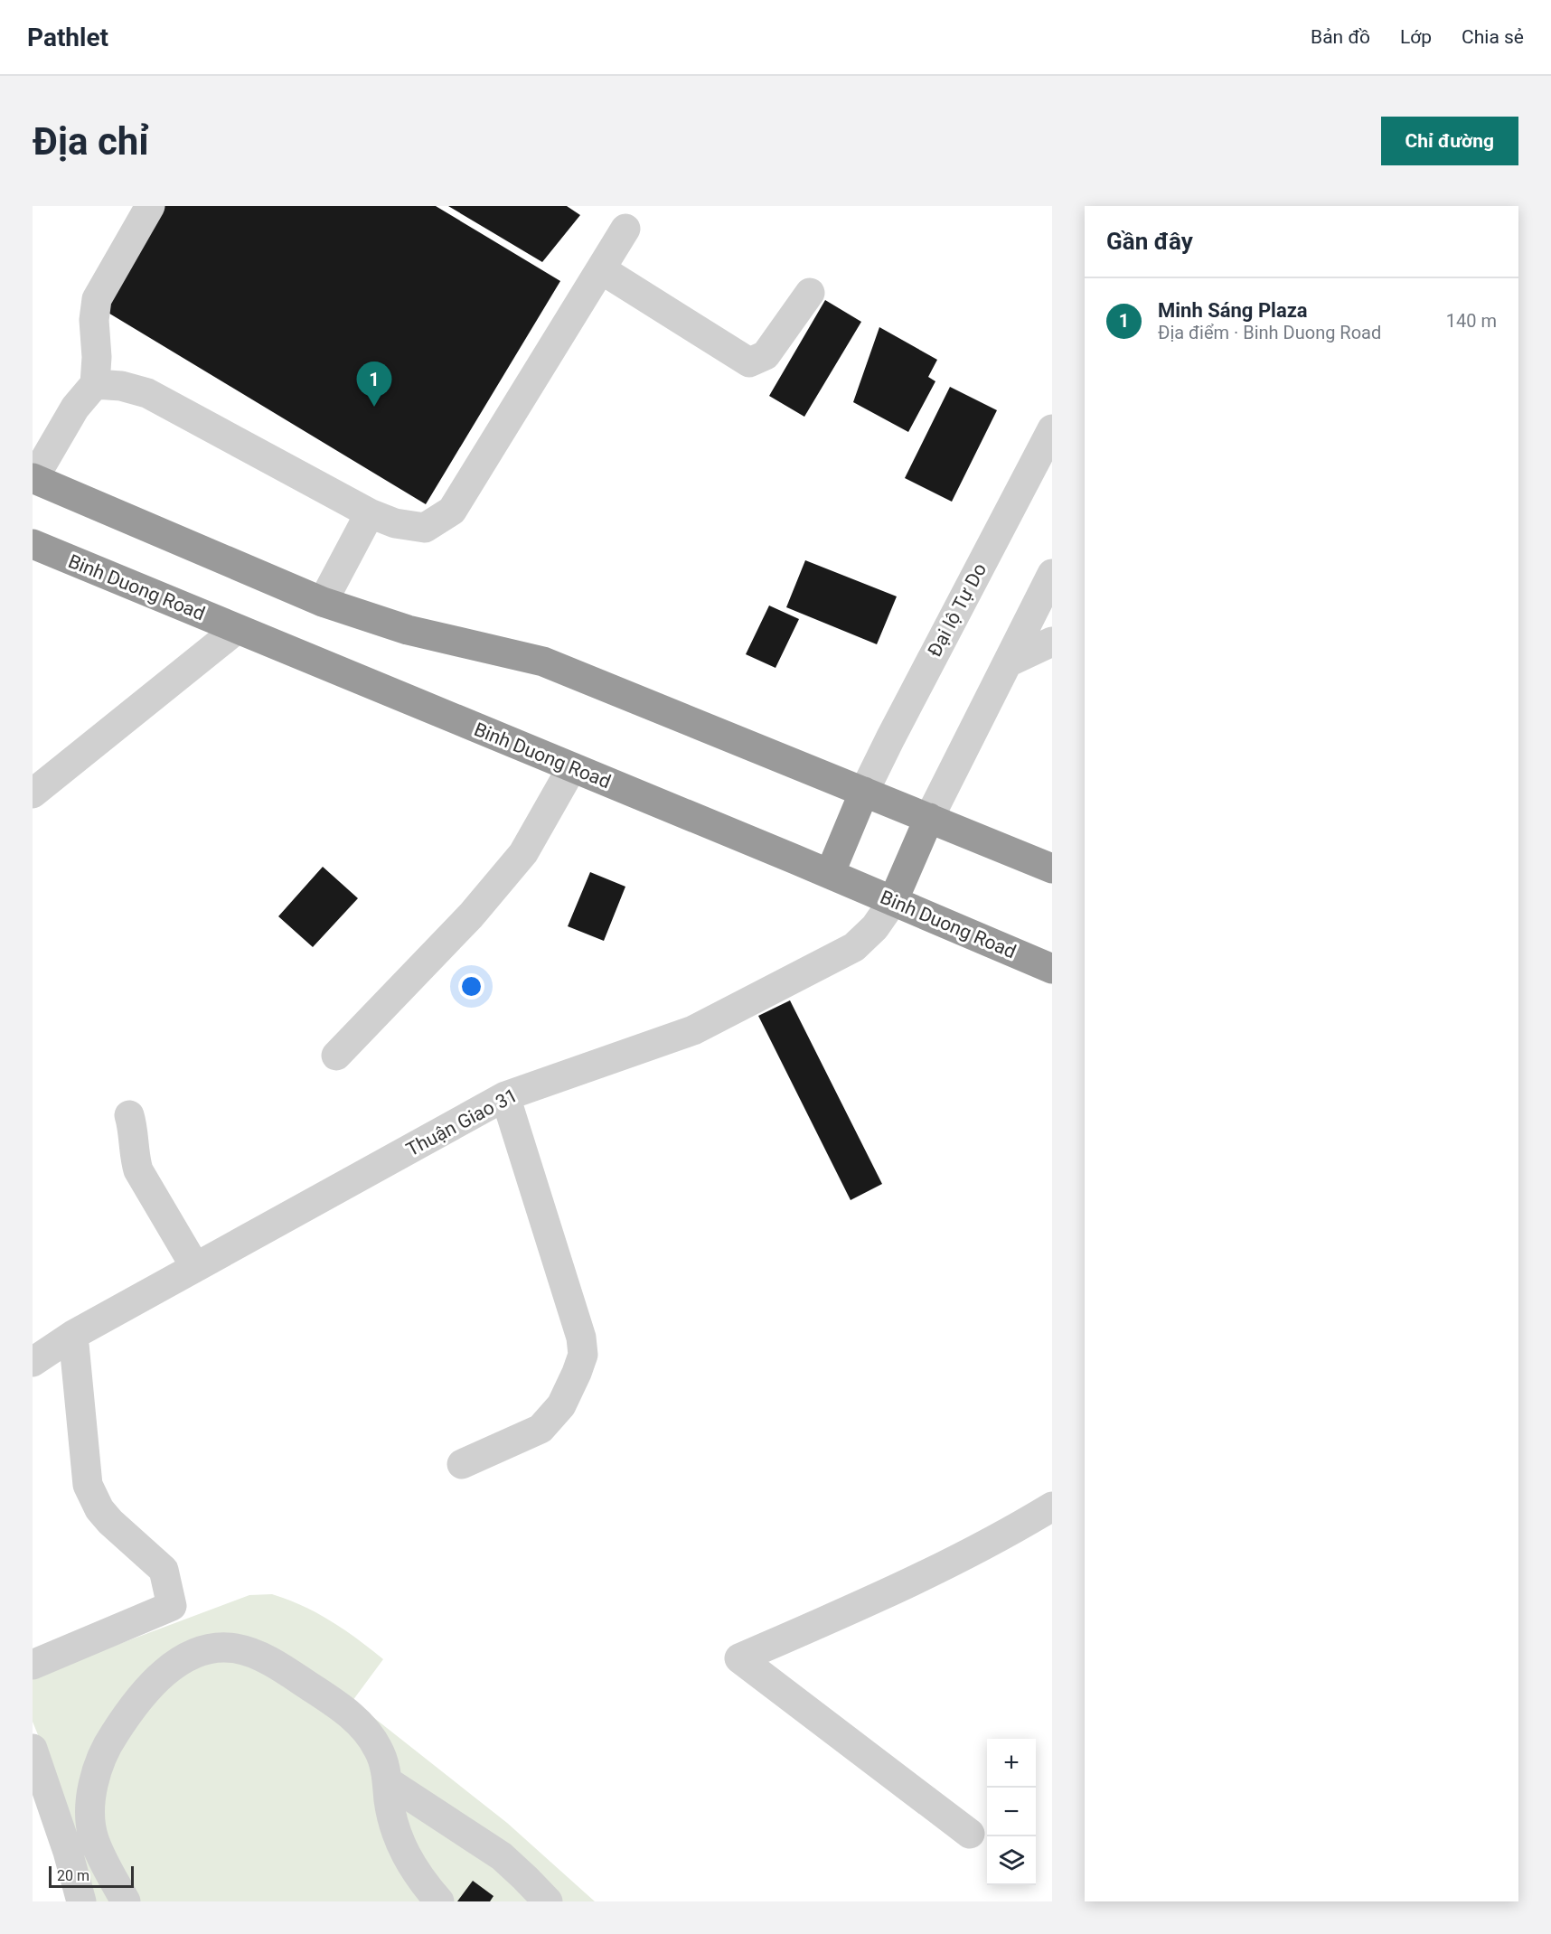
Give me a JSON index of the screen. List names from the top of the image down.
{
  "streets": {
    "highway": ["Binh Duong Road"],
    "street": ["Đại lộ Tự Do", "Thuận Giao 31"]
  },
  "crossings": [
    ["Binh Duong Road", "Thuận Giao 31"]
  ],
  "scale_bar": "20 m",
  "page": {
    "header": "Pathlet",
    "nav": ["Bản đồ", "Lớp", "Chia sẻ"],
    "buttons": "Chỉ đường",
    "title": "Địa chỉ",
    "heading": "Gần đây",
    "list": [
      {
        "mark": "1",
        "name": "Minh Sáng Plaza",
        "note": "Địa điểm · Binh Duong Road",
        "value": "140 m"
      }
    ],
    "pins": "1",
    "map_buttons": ["+", "−"],
    "scale": "20 m"
  }
}
